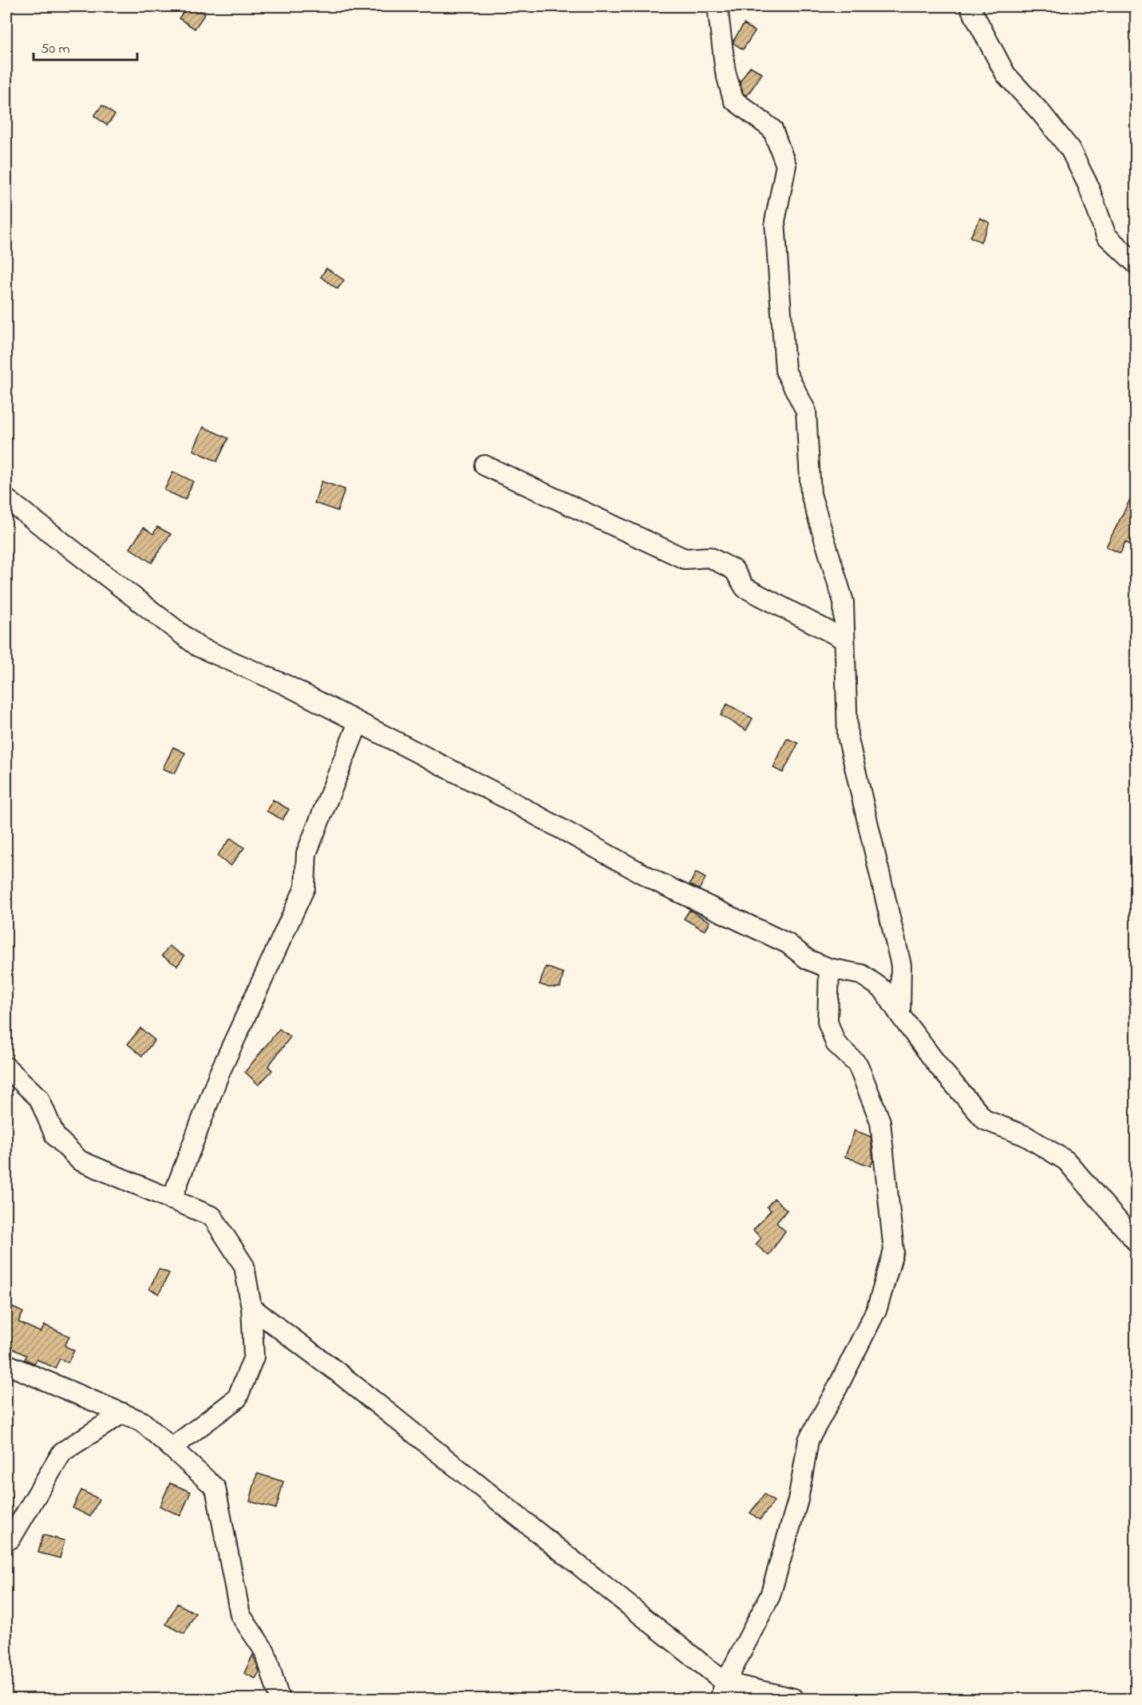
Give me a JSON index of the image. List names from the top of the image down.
{
  "scale_bar": "50 m"
}
